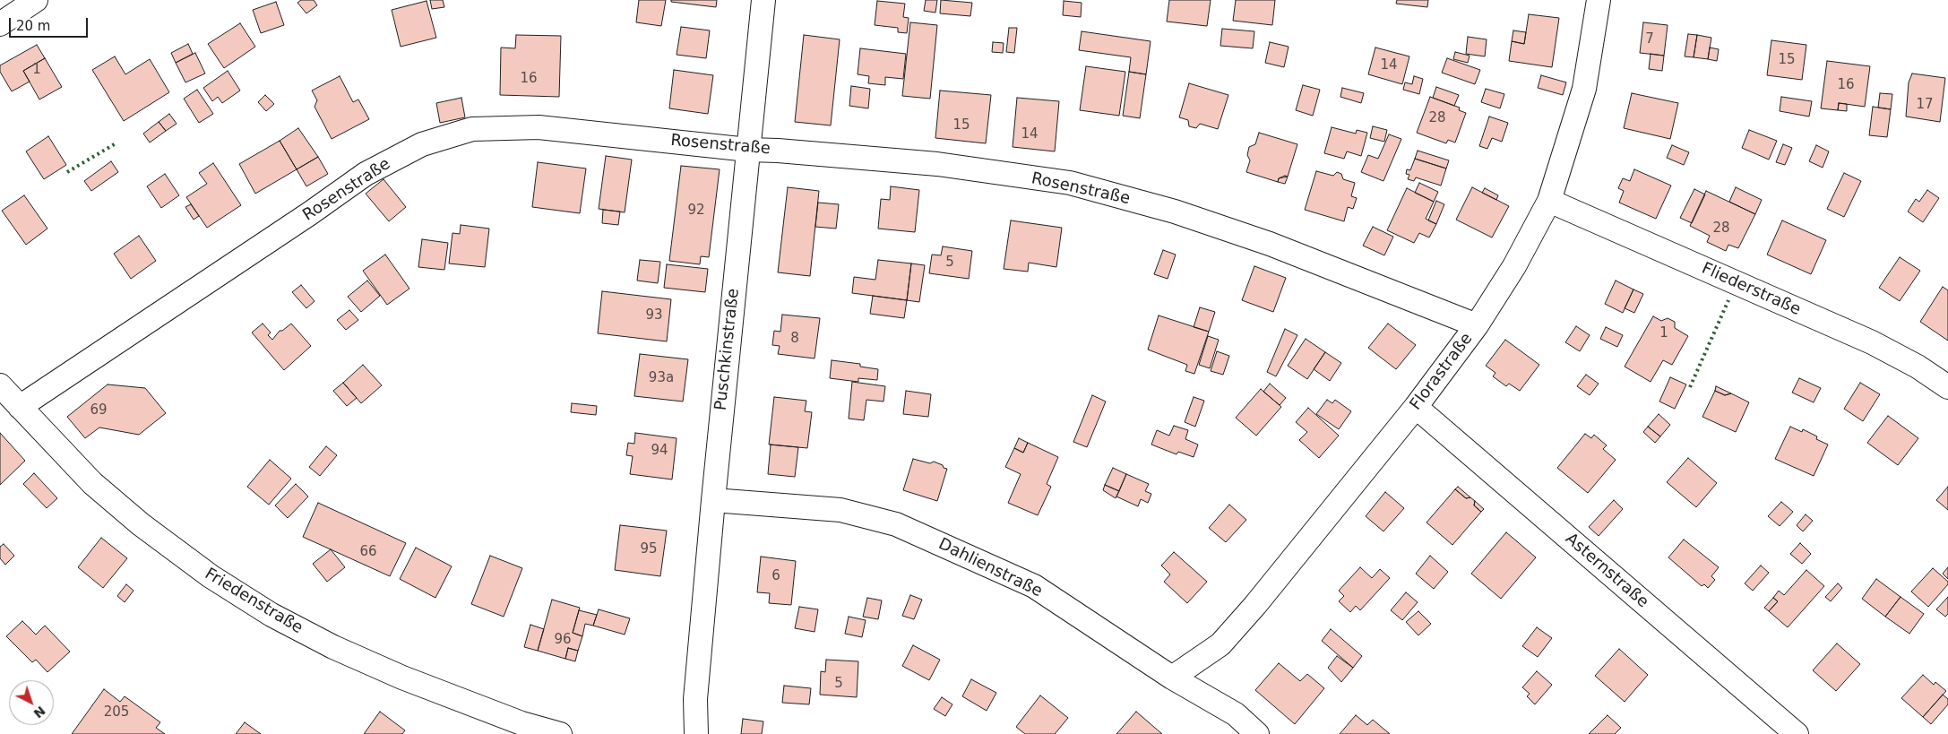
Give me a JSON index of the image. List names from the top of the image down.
{
  "streets": {
    "street": [
      "Rosenstraße",
      "Fliederstraße",
      "Puschkinstraße",
      "Florastraße",
      "Dahlienstraße",
      "Asternstraße",
      "Friedenstraße"
    ]
  },
  "crossings": [
    ["Rosenstraße", "Puschkinstraße"],
    ["Rosenstraße", "Florastraße"],
    ["Rosenstraße", "Friedenstraße"],
    ["Fliederstraße", "Florastraße"],
    ["Puschkinstraße", "Dahlienstraße"],
    ["Florastraße", "Dahlienstraße"],
    ["Florastraße", "Asternstraße"]
  ],
  "house_numbers": [
    "7",
    "15",
    "14",
    "1",
    "16",
    "16",
    "17",
    "28",
    "15",
    "14",
    "92",
    "28",
    "5",
    "93",
    "1",
    "8",
    "93a",
    "69",
    "94",
    "95",
    "66",
    "6",
    "96",
    "5",
    "205"
  ],
  "scale_bar": "20 m",
  "north": "bottom right"
}
